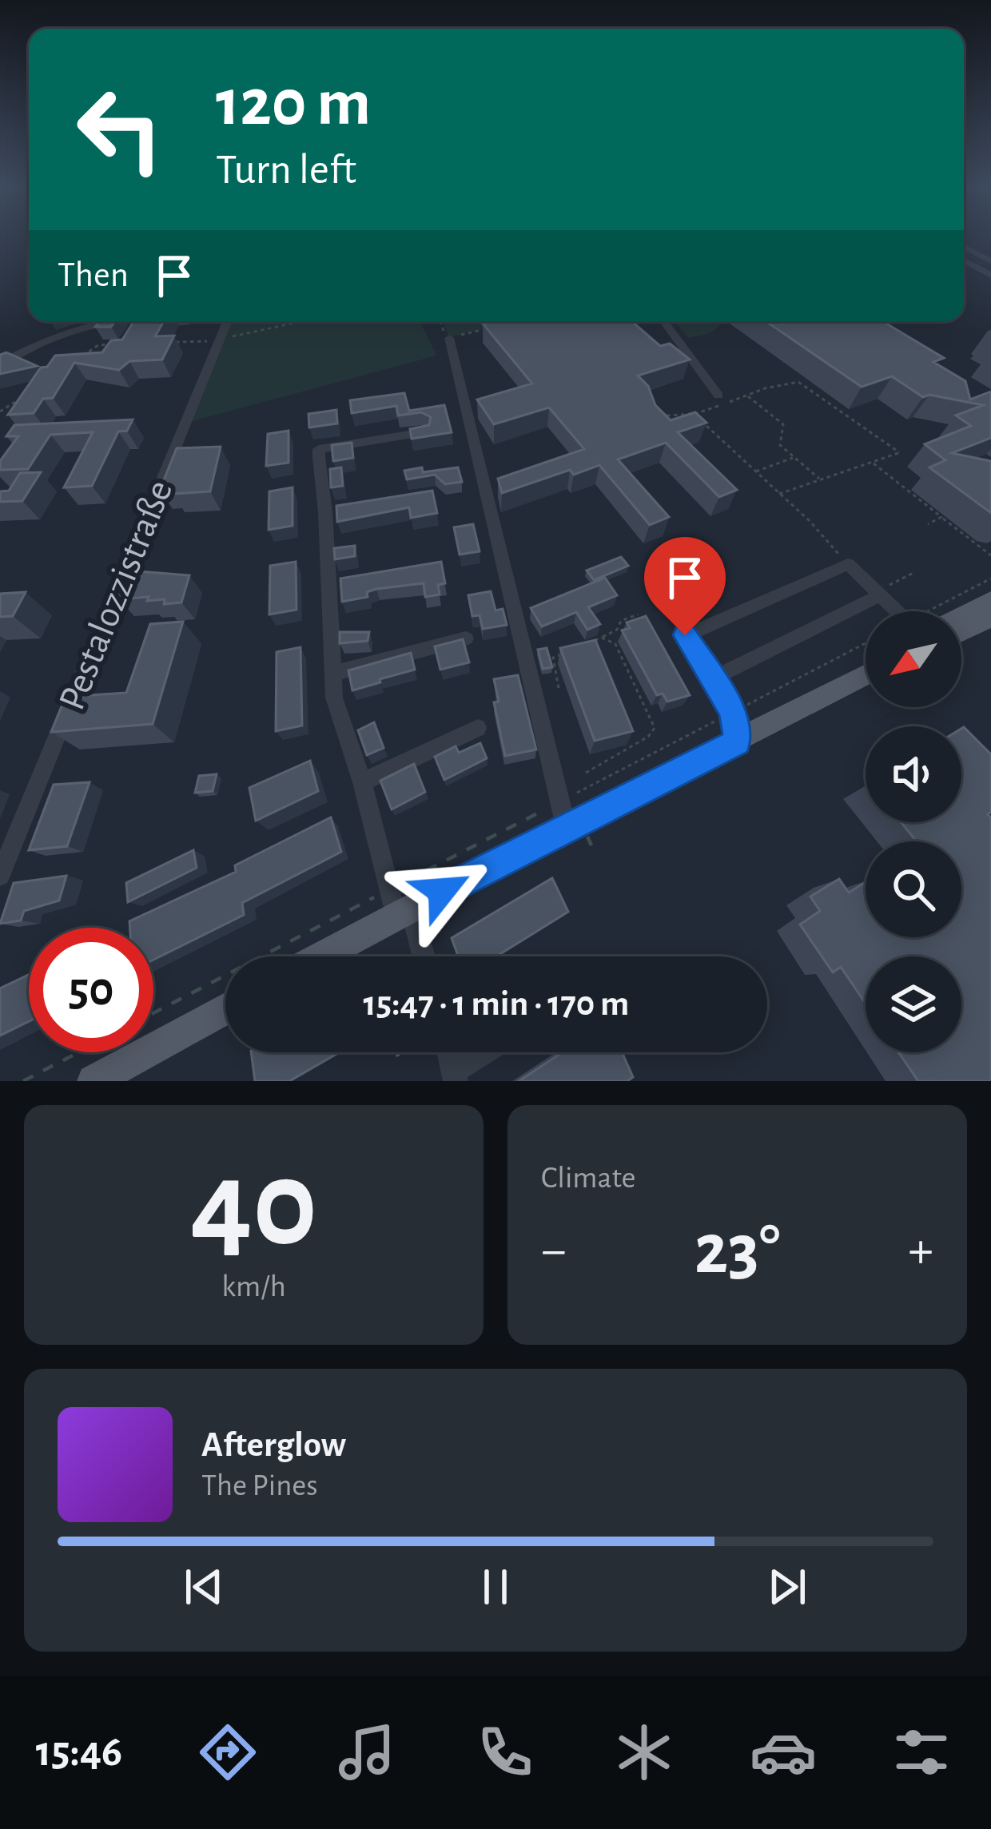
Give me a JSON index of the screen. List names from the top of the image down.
{
  "streets": {
    "street": ["Pestalozzistraße"]
  },
  "north": "bottom left",
  "page": {
    "turn": ["120 m", "Turn left"],
    "then": "Then",
    "limit": "50",
    "trip": "15:47 · 1 min · 170 m",
    "tile": [
      ["40", "km/h"],
      "Climate"
    ],
    "heat": ["−", "23°", "+"],
    "song": ["Afterglow", "The Pines"],
    "tabs": "15:46"
  }
}
